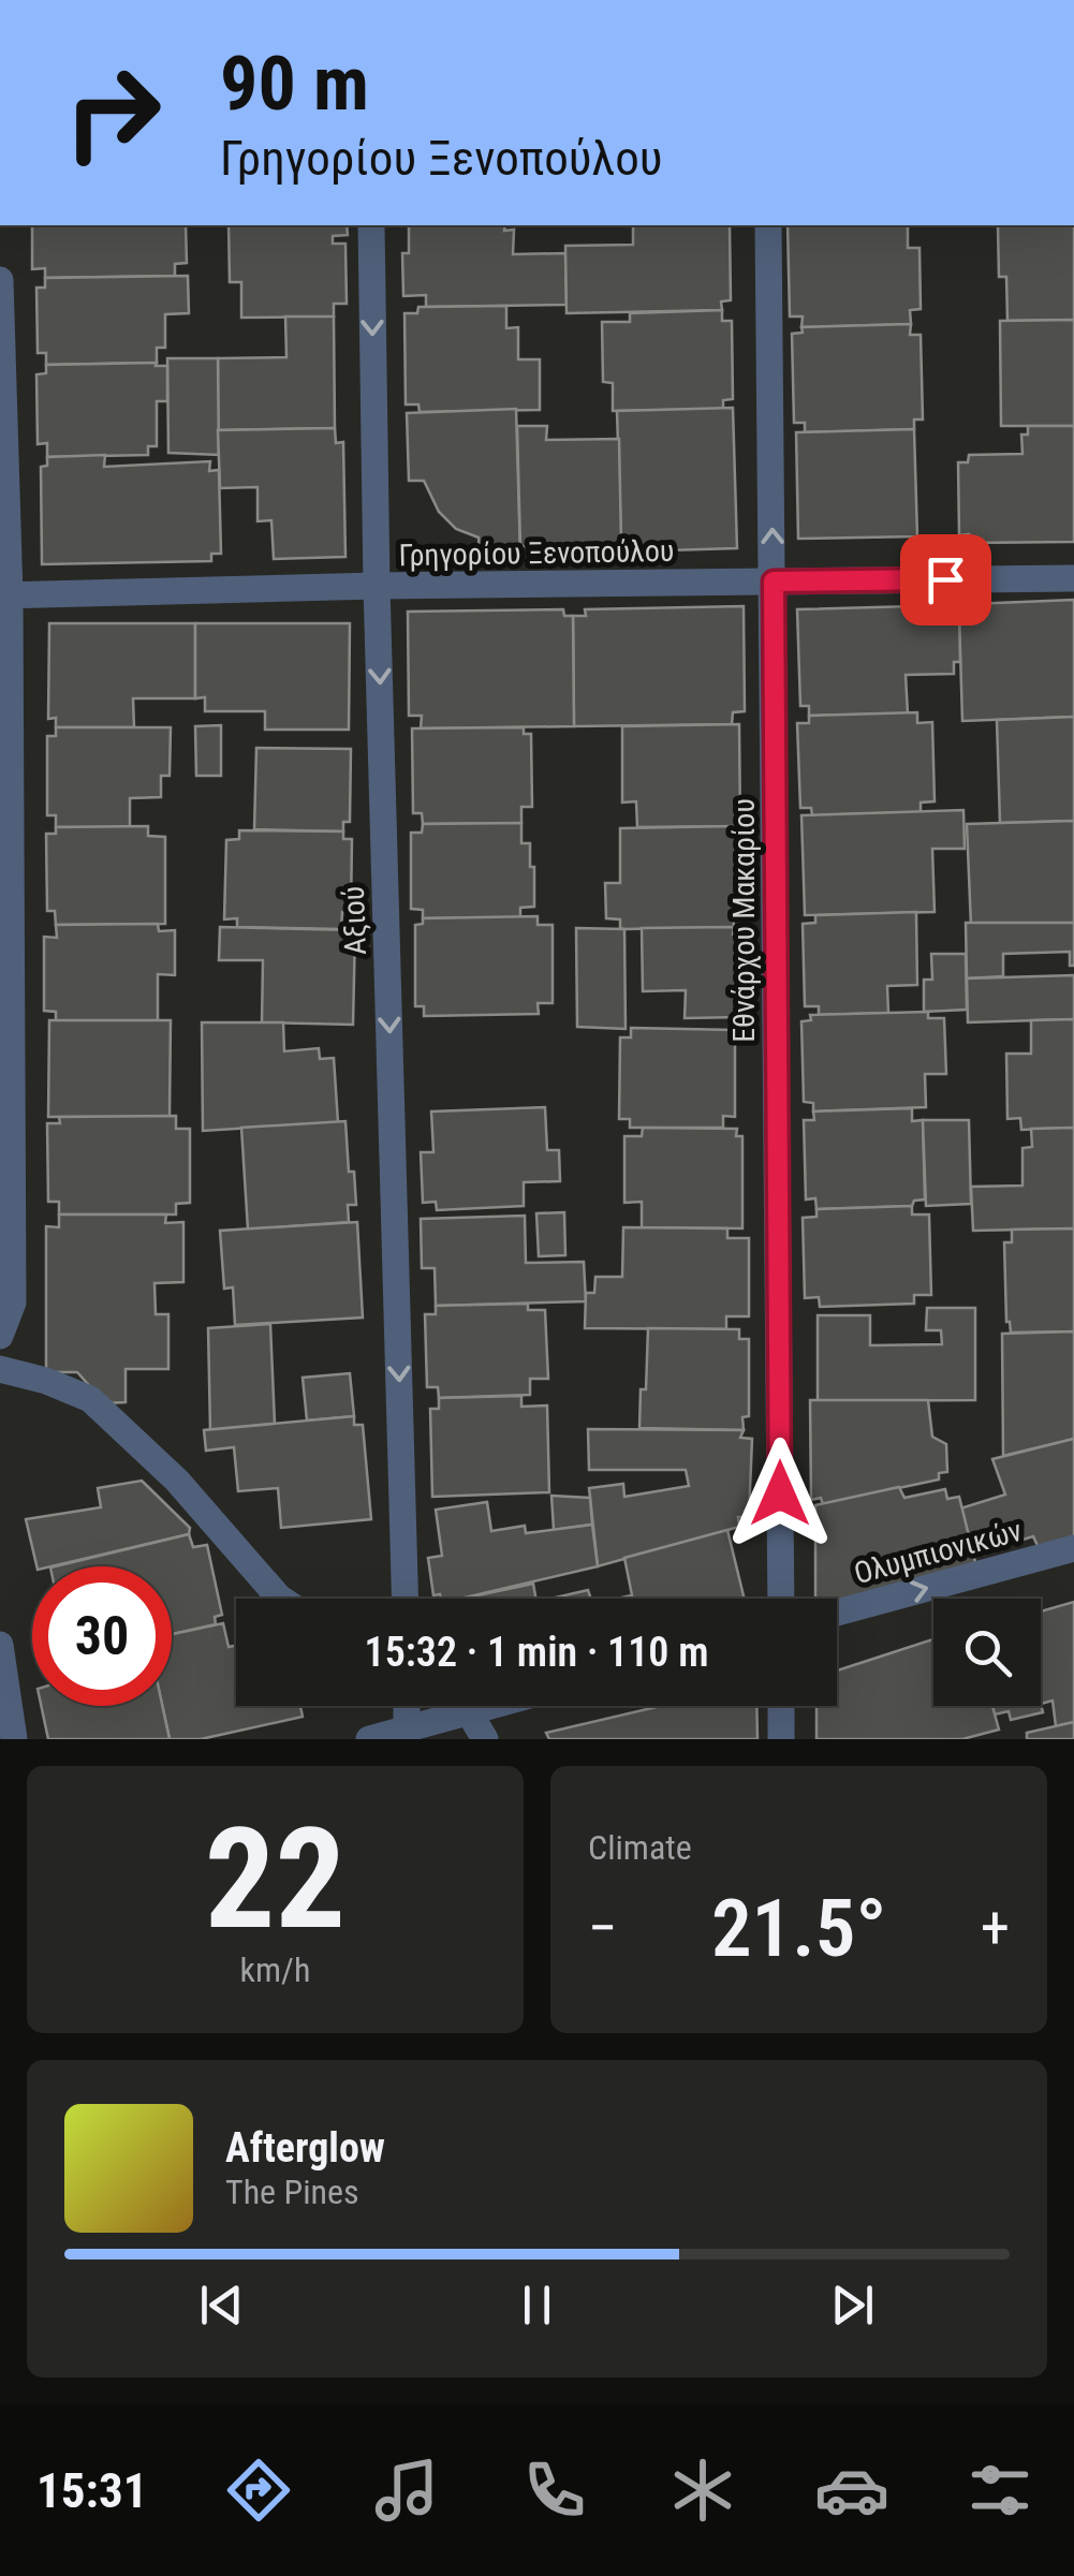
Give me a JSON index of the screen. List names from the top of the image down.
{
  "streets": {
    "street": [
      "Γρηγορίου Ξενοπούλου",
      "Αξιού",
      "Εθνάρχου Μακαρίου",
      "Ολυμπιονικών"
    ]
  },
  "crossings": [
    ["Γρηγορίου Ξενοπούλου", "Αξιού"],
    ["Γρηγορίου Ξενοπούλου", "Εθνάρχου Μακαρίου"]
  ],
  "one_way": ["Αξιού", "Ολυμπιονικών"],
  "page": {
    "turn": ["90 m", "Γρηγορίου Ξενοπούλου"],
    "limit": "30",
    "trip": "15:32 · 1 min · 110 m",
    "tile": [
      ["22", "km/h"],
      "Climate"
    ],
    "heat": ["−", "21.5°", "+"],
    "song": ["Afterglow", "The Pines"],
    "tabs": "15:31"
  }
}
